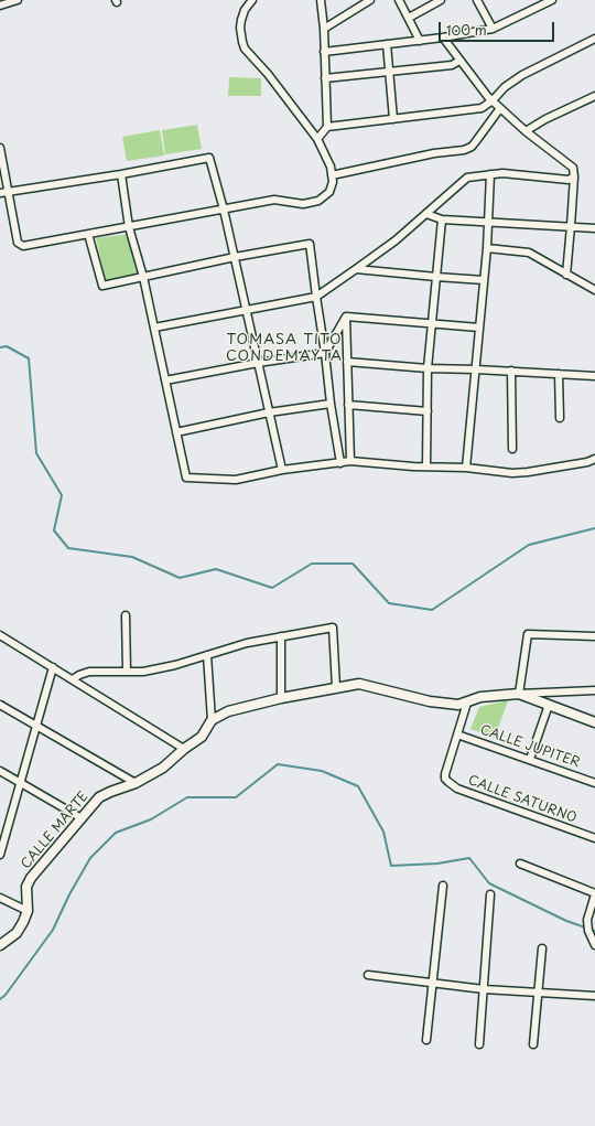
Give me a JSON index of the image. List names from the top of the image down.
{
  "streets": {
    "street": ["CALLE JUPITER", "CALLE SATURNO", "CALLE MARTE"]
  },
  "crossings": [
    ["CALLE JUPITER", "CALLE SATURNO"]
  ],
  "districts": ["TOMASA TITO CONDEMAYTA"],
  "scale_bar": "100 m"
}
